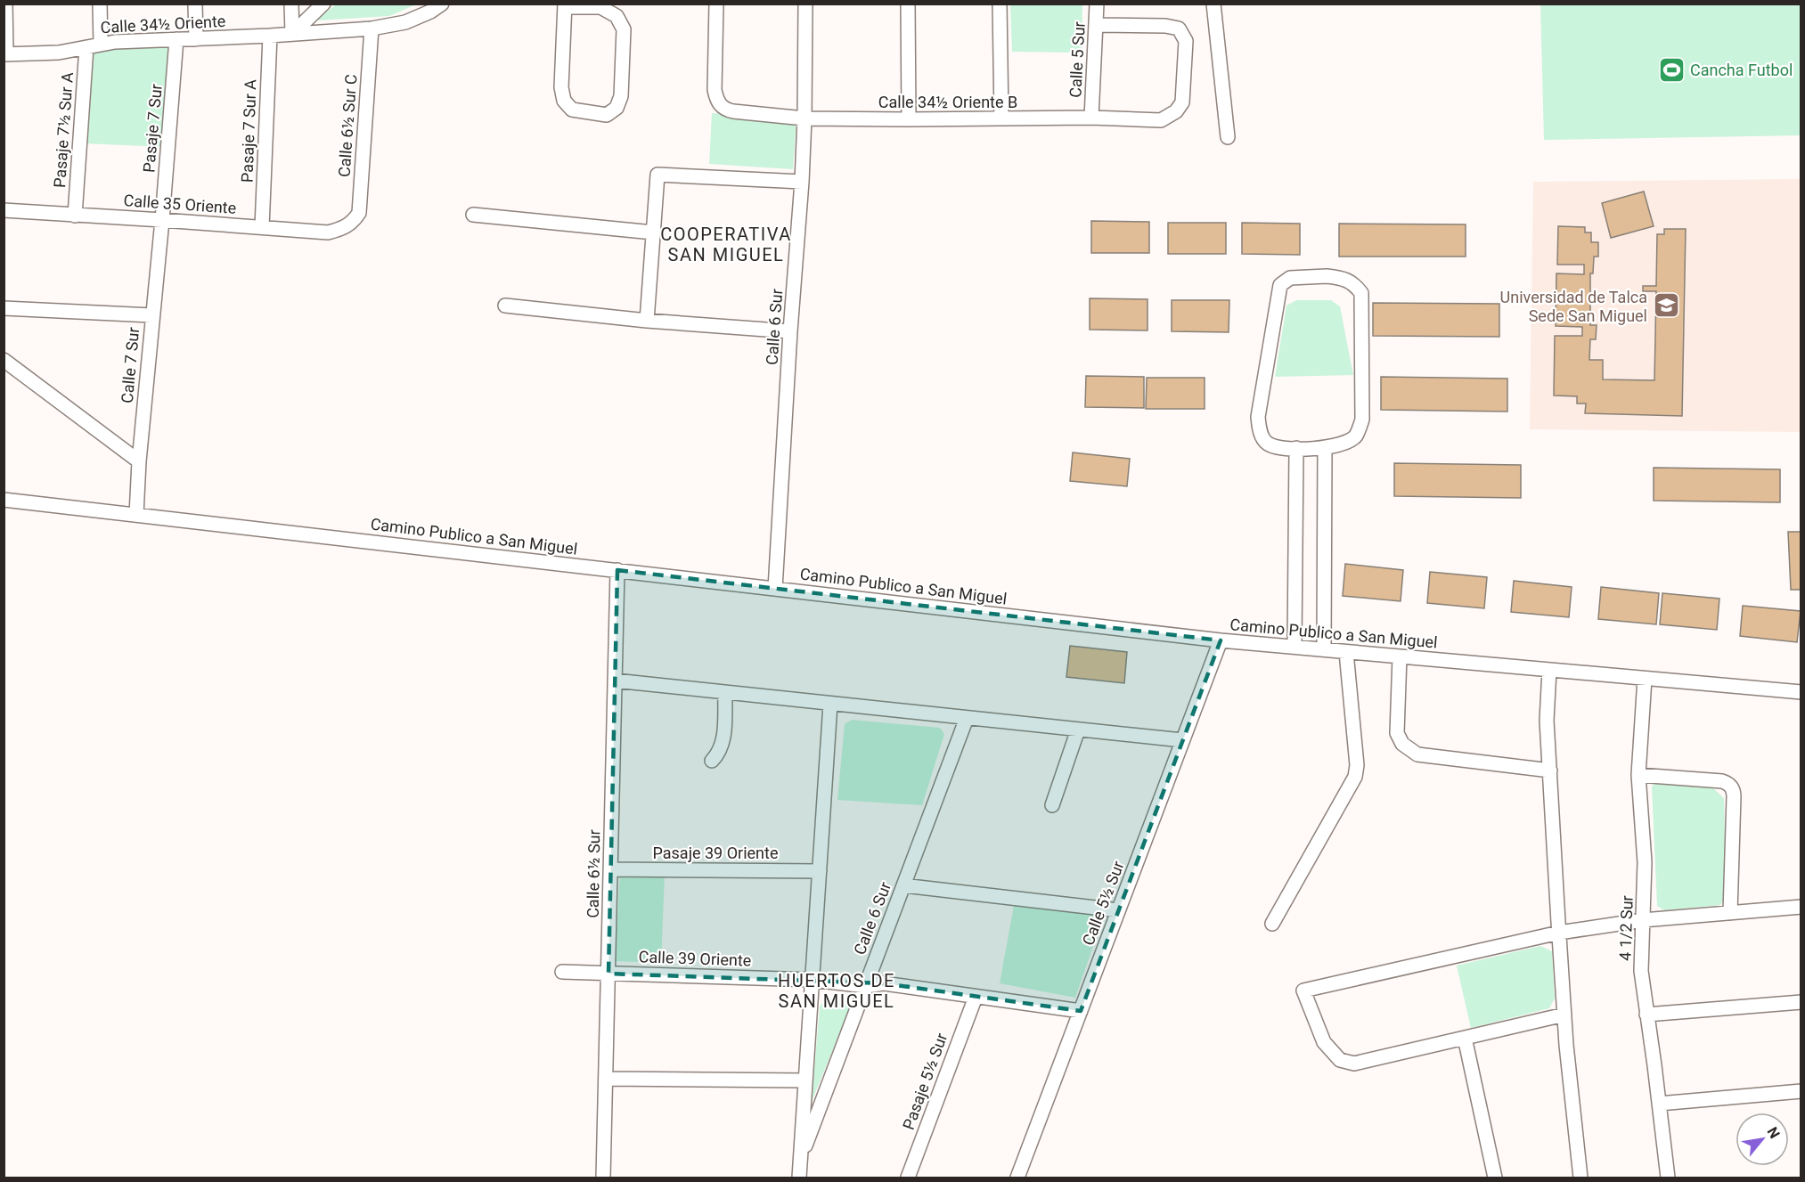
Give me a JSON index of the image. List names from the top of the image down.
{
  "streets": {
    "street": [
      "Calle 34½ Oriente",
      "Calle 5 Sur",
      "Calle 34½ Oriente B",
      "Calle 6½ Sur C",
      "Pasaje 7 Sur",
      "Pasaje 7½ Sur A",
      "Pasaje 7 Sur A",
      "Calle 35 Oriente",
      "Calle 6 Sur",
      "Calle 7 Sur",
      "Camino Publico a San Miguel",
      "Pasaje 39 Oriente",
      "Calle 6½ Sur",
      "Calle 5½ Sur",
      "4 1/2 Sur",
      "Calle 39 Oriente",
      "Pasaje 5½ Sur"
    ]
  },
  "crossings": [
    ["Calle 34½ Oriente", "Calle 6½ Sur C"],
    ["Calle 34½ Oriente", "Pasaje 7 Sur"],
    ["Calle 34½ Oriente", "Pasaje 7½ Sur A"],
    ["Calle 34½ Oriente", "Pasaje 7 Sur A"],
    ["Calle 5 Sur", "Calle 34½ Oriente B"],
    ["Calle 34½ Oriente B", "Calle 6 Sur"],
    ["Calle 6½ Sur C", "Calle 35 Oriente"],
    ["Pasaje 7 Sur", "Calle 35 Oriente"],
    ["Pasaje 7 Sur", "Calle 7 Sur"],
    ["Pasaje 7½ Sur A", "Calle 35 Oriente"],
    ["Pasaje 7 Sur A", "Calle 35 Oriente"],
    ["Calle 35 Oriente", "Calle 7 Sur"],
    ["Calle 6 Sur", "Camino Publico a San Miguel"],
    ["Calle 6 Sur", "Pasaje 39 Oriente"],
    ["Calle 6 Sur", "Calle 39 Oriente"],
    ["Calle 7 Sur", "Camino Publico a San Miguel"],
    ["Camino Publico a San Miguel", "Calle 6½ Sur"],
    ["Camino Publico a San Miguel", "Calle 5½ Sur"],
    ["Camino Publico a San Miguel", "4 1/2 Sur"],
    ["Pasaje 39 Oriente", "Calle 6½ Sur"],
    ["Calle 6½ Sur", "Calle 39 Oriente"],
    ["Calle 5½ Sur", "Calle 39 Oriente"],
    ["Calle 39 Oriente", "Pasaje 5½ Sur"]
  ],
  "districts": ["COOPERATIVA SAN MIGUEL", "HUERTOS DE SAN MIGUEL"],
  "places": {
    "sports": ["Cancha Futbol"],
    "school or university": ["Universidad de Talca Sede San Miguel"]
  },
  "north": "top right"
}
